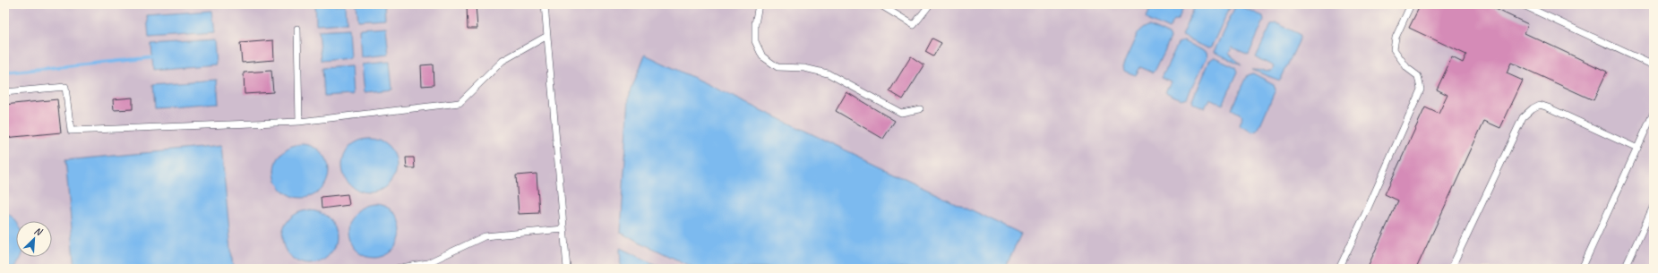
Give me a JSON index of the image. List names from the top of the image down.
{
  "north": "top right"
}
